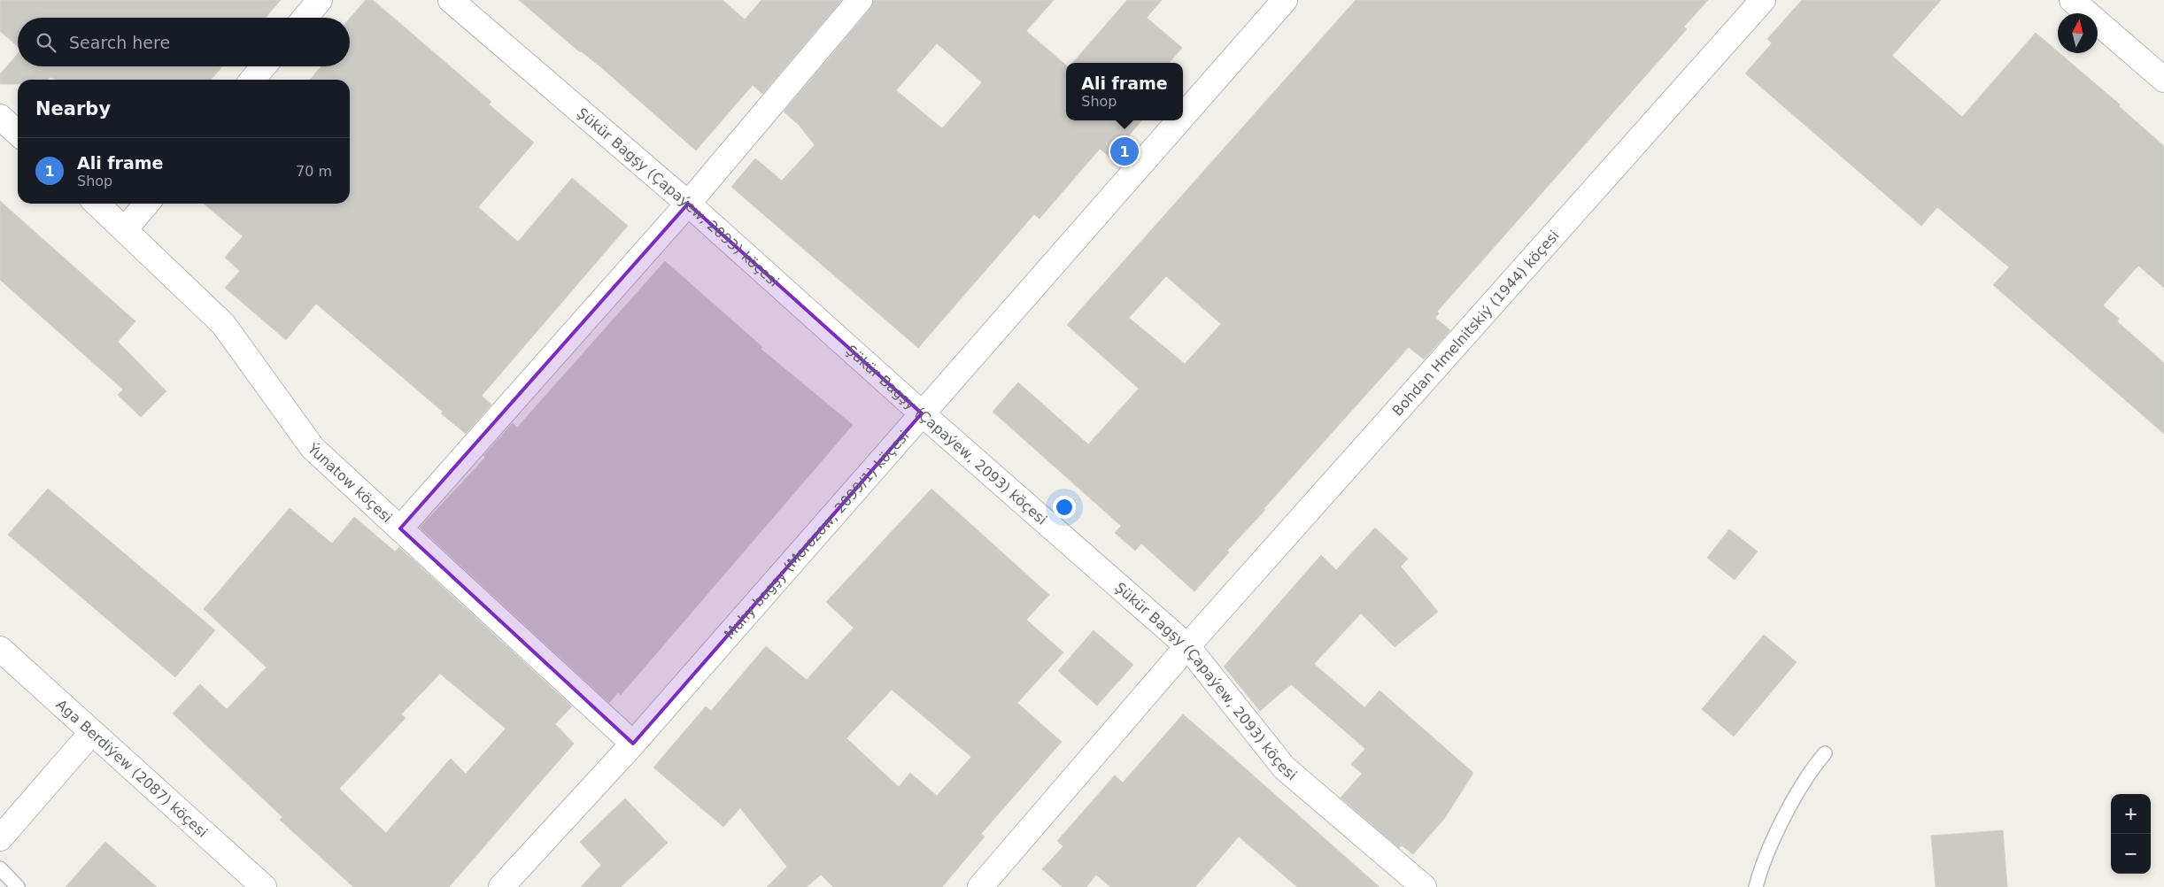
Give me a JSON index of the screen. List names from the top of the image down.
{
  "streets": {
    "street": [
      "Şükür Bagşy (Çapaýew, 2093) köçesi",
      "Bohdan Hmelnitskiý (1944) köçesi",
      "Ýunatow köçesi",
      "Muhy bagşy (Morozow, 2099/1) köçesi",
      "Aga Berdiýew (2087) köçesi"
    ]
  },
  "crossings": [
    ["Şükür Bagşy (Çapaýew, 2093) köçesi", "Bohdan Hmelnitskiý (1944) köçesi"],
    ["Şükür Bagşy (Çapaýew, 2093) köçesi", "Muhy bagşy (Morozow, 2099/1) köçesi"],
    ["Ýunatow köçesi", "Muhy bagşy (Morozow, 2099/1) köçesi"]
  ],
  "north": "top",
  "page": {
    "search": "Search here",
    "popup": ["Ali frame", "Shop"],
    "heading": "Nearby",
    "pins": "1",
    "list": [
      {
        "mark": "1",
        "name": "Ali frame",
        "note": "Shop",
        "value": "70 m"
      }
    ],
    "map_buttons": ["+", "−"]
  }
}
